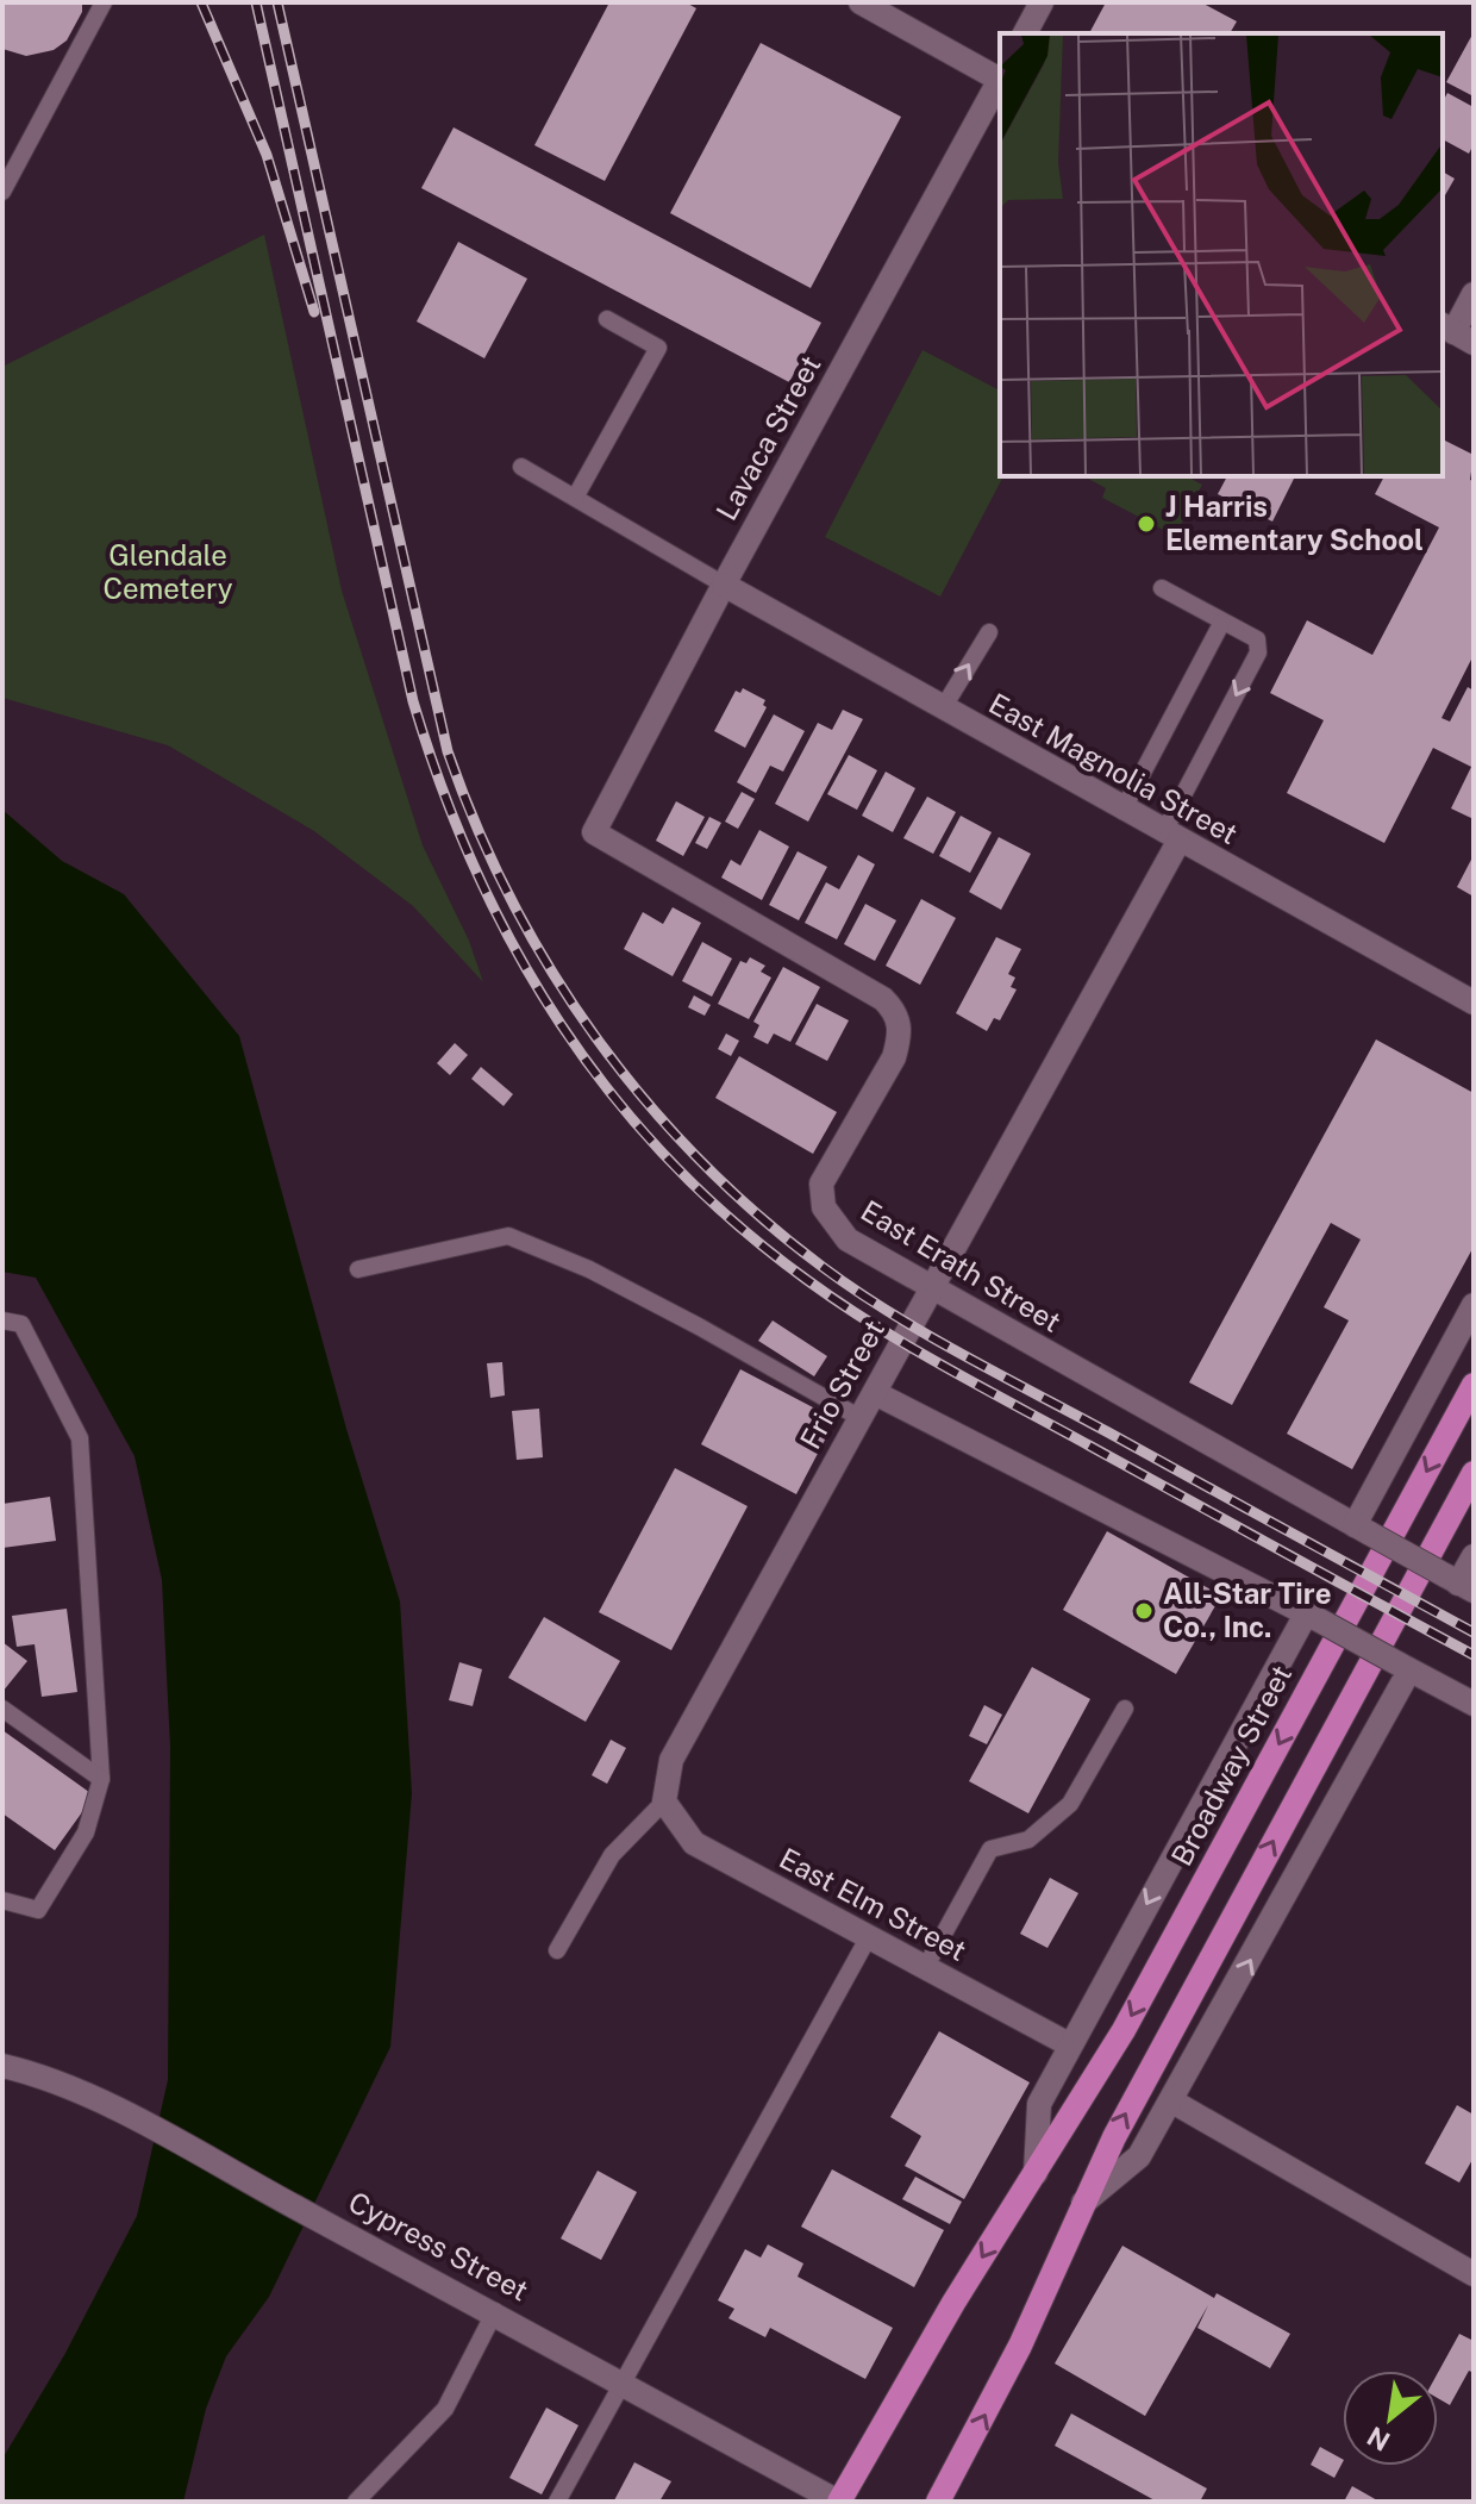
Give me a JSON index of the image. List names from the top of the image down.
{
  "streets": {
    "main road": ["Broadway Street"],
    "street": [
      "Lavaca Street",
      "East Magnolia Street",
      "East Erath Street",
      "Frio Street",
      "East Elm Street",
      "Cypress Street"
    ]
  },
  "crossings": [
    ["Lavaca Street", "East Magnolia Street"],
    ["Lavaca Street", "East Erath Street"],
    ["East Magnolia Street", "Frio Street"],
    ["East Erath Street", "Frio Street"],
    ["Frio Street", "East Elm Street"],
    ["Broadway Street", "East Elm Street"],
    ["Broadway Street", "Cypress Street"]
  ],
  "parks": ["Glendale Cemetery"],
  "places": ["J Harris Elementary School", "All-Star Tire Co., Inc."],
  "north": "bottom left"
}
